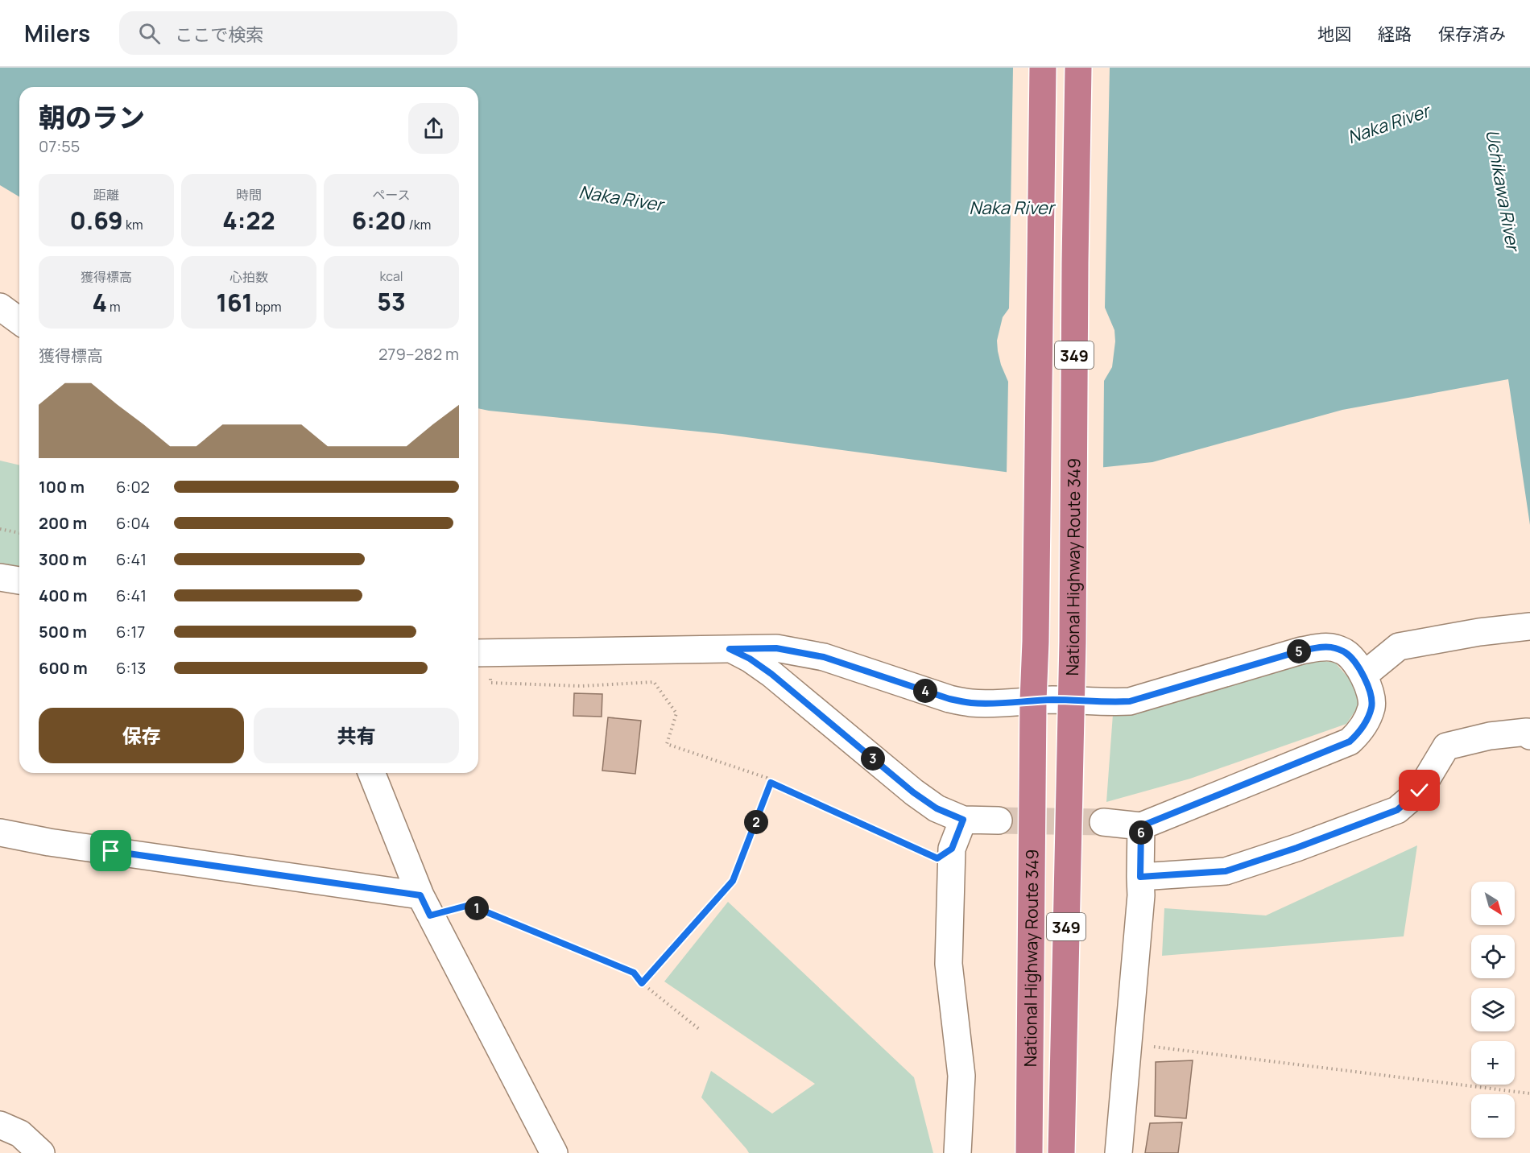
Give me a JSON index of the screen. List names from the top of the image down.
{
  "streets": {
    "highway": ["349", "National Highway Route 349"]
  },
  "water": ["Naka River", "Uchikawa River"],
  "north": "bottom right",
  "page": {
    "header": "Milers",
    "search": "ここで検索",
    "nav": ["地図", "経路", "保存済み"],
    "heading": ["朝のラン", "07:55"],
    "stats": [
      ["距離", "0.69 km"],
      ["時間", "4:22"],
      ["ペース", "6:20 /km"],
      ["獲得標高", "4 m"],
      ["心拍数", "161 bpm"],
      ["kcal", "53"]
    ],
    "chart": ["獲得標高", "279–282 m"],
    "list": [
      {
        "name": "100 m",
        "note": "6:02"
      },
      {
        "name": "200 m",
        "note": "6:04"
      },
      {
        "name": "300 m",
        "note": "6:41"
      },
      {
        "name": "400 m",
        "note": "6:41"
      },
      {
        "name": "500 m",
        "note": "6:17"
      },
      {
        "name": "600 m",
        "note": "6:13"
      }
    ],
    "pins": [
      "5",
      "4",
      "3",
      "2",
      "6",
      "1"
    ],
    "buttons": ["保存", "共有"],
    "map_buttons": ["+", "−"]
  }
}
